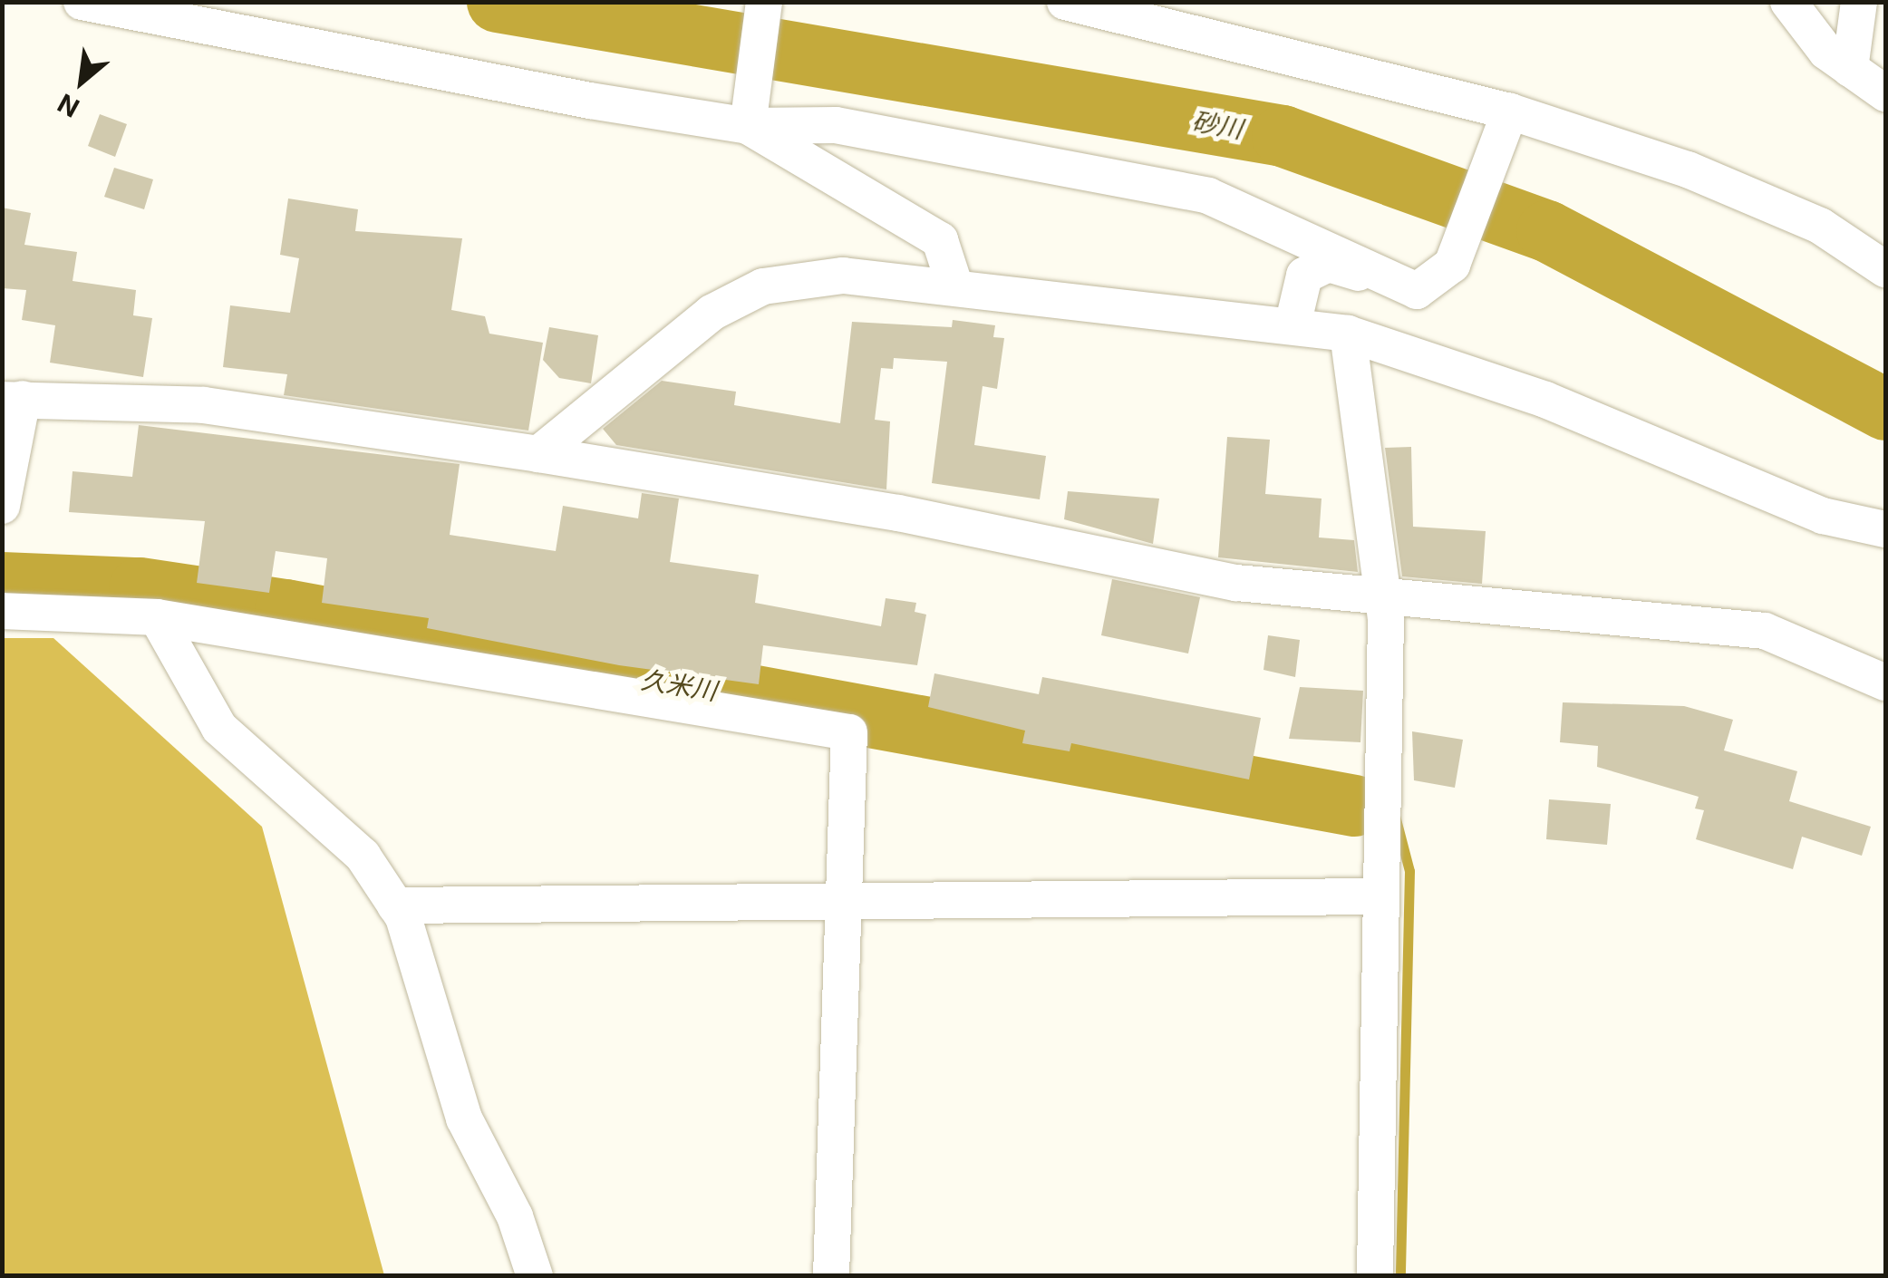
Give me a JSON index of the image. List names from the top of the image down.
{
  "water": ["砂川", "久米川"],
  "north": "bottom left"
}
